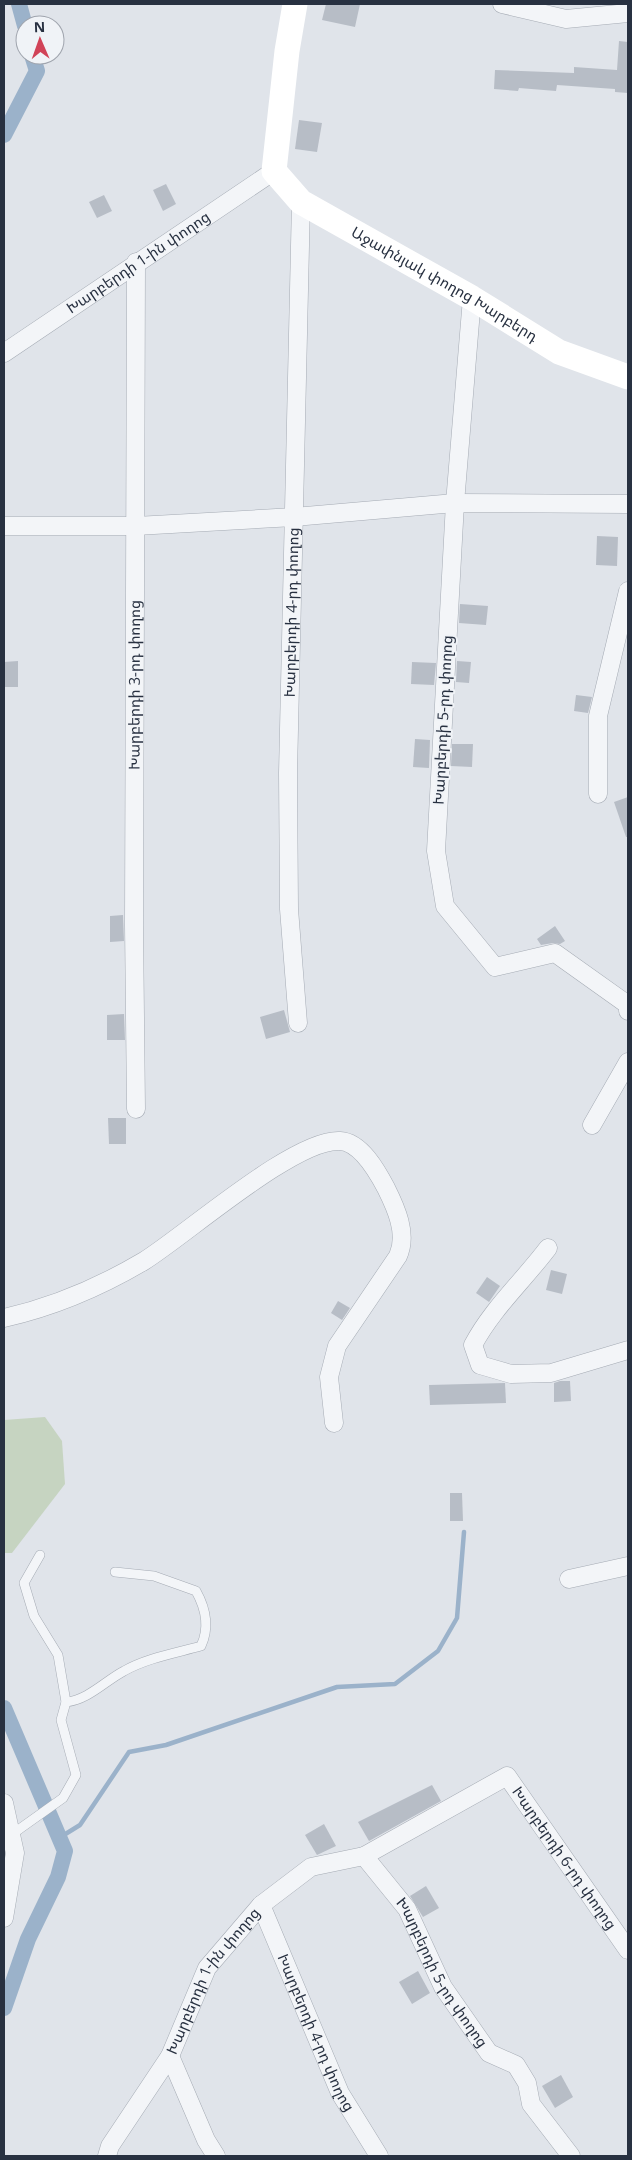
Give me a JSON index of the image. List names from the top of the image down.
{
  "streets": {
    "street": [
      "Խարբերդի 1-ին փողոց",
      "Աջափնյակ փողոց Խարբերդ",
      "Խարբերդի 4-րդ փողոց",
      "Խարբերդի 3-րդ փողոց",
      "Խարբերդի 5-րդ փողոց",
      "Խարբերդի 6-րդ փողոց"
    ]
  },
  "crossings": [
    ["Խարբերդի 1-ին փողոց", "Աջափնյակ փողոց Խարբերդ"],
    ["Խարբերդի 1-ին փողոց", "Խարբերդի 4-րդ փողոց"],
    ["Խարբերդի 1-ին փողոց", "Խարբերդի 3-րդ փողոց"],
    ["Խարբերդի 1-ին փողոց", "Խարբերդի 5-րդ փողոց"],
    ["Խարբերդի 1-ին փողոց", "Խարբերդի 6-րդ փողոց"],
    ["Աջափնյակ փողոց Խարբերդ", "Խարբերդի 4-րդ փողոց"],
    ["Աջափնյակ փողոց Խարբերդ", "Խարբերդի 5-րդ փողոց"],
    ["Խարբերդի 5-րդ փողոց", "Խարբերդի 6-րդ փողոց"]
  ],
  "north": "top"
}
